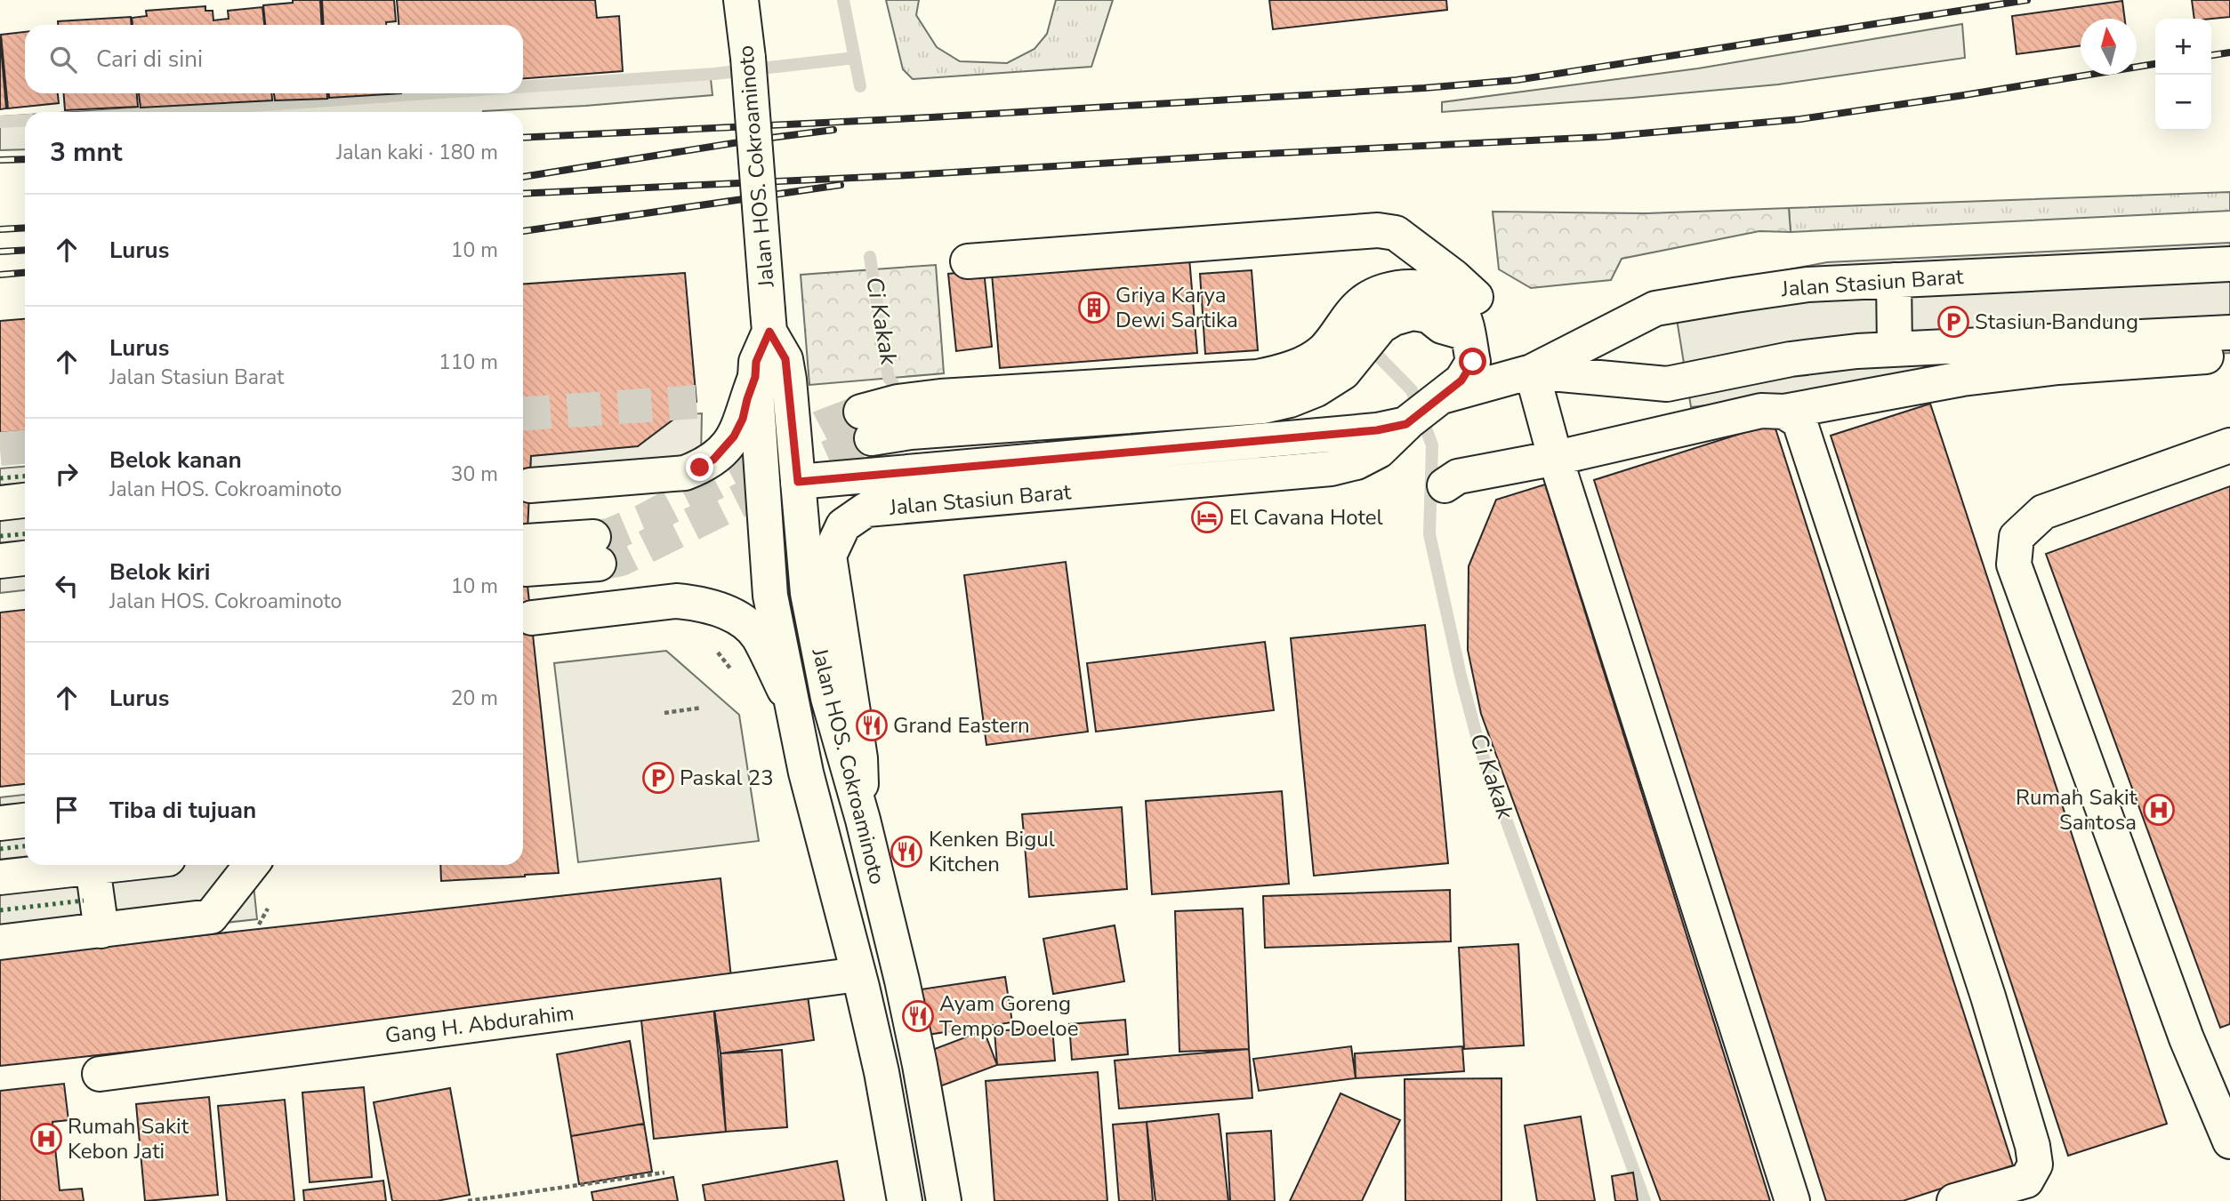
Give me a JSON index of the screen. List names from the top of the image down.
{
  "streets": {
    "main road": ["Jalan HOS. Cokroaminoto", "Jalan Stasiun Barat", "Gang H. Abdurahim"]
  },
  "crossings": [
    ["Jalan HOS. Cokroaminoto", "Jalan Stasiun Barat"],
    ["Jalan HOS. Cokroaminoto", "Gang H. Abdurahim"]
  ],
  "water": ["Ci Kakak"],
  "places": {
    "building": ["Griya Karya Dewi Sartika"],
    "parking": ["Stasiun Bandung", "Paskal 23"],
    "hotel": ["El Cavana Hotel"],
    "restaurant": ["Grand Eastern", "Kenken Bigul Kitchen", "Ayam Goreng Tempo Doeloe"],
    "hospital": ["Rumah Sakit Santosa", "Rumah Sakit Kebon Jati"]
  },
  "north": "top",
  "page": {
    "map_buttons": ["+", "−"],
    "search": "Cari di sini",
    "heading": ["3 mnt", "Jalan kaki · 180 m"],
    "list": [
      ["Lurus", "10 m"],
      ["Lurus", "Jalan Stasiun Barat", "110 m"],
      ["Belok kanan", "Jalan HOS. Cokroaminoto", "30 m"],
      ["Belok kiri", "Jalan HOS. Cokroaminoto", "10 m"],
      ["Lurus", "20 m"],
      "Tiba di tujuan"
    ]
  }
}
